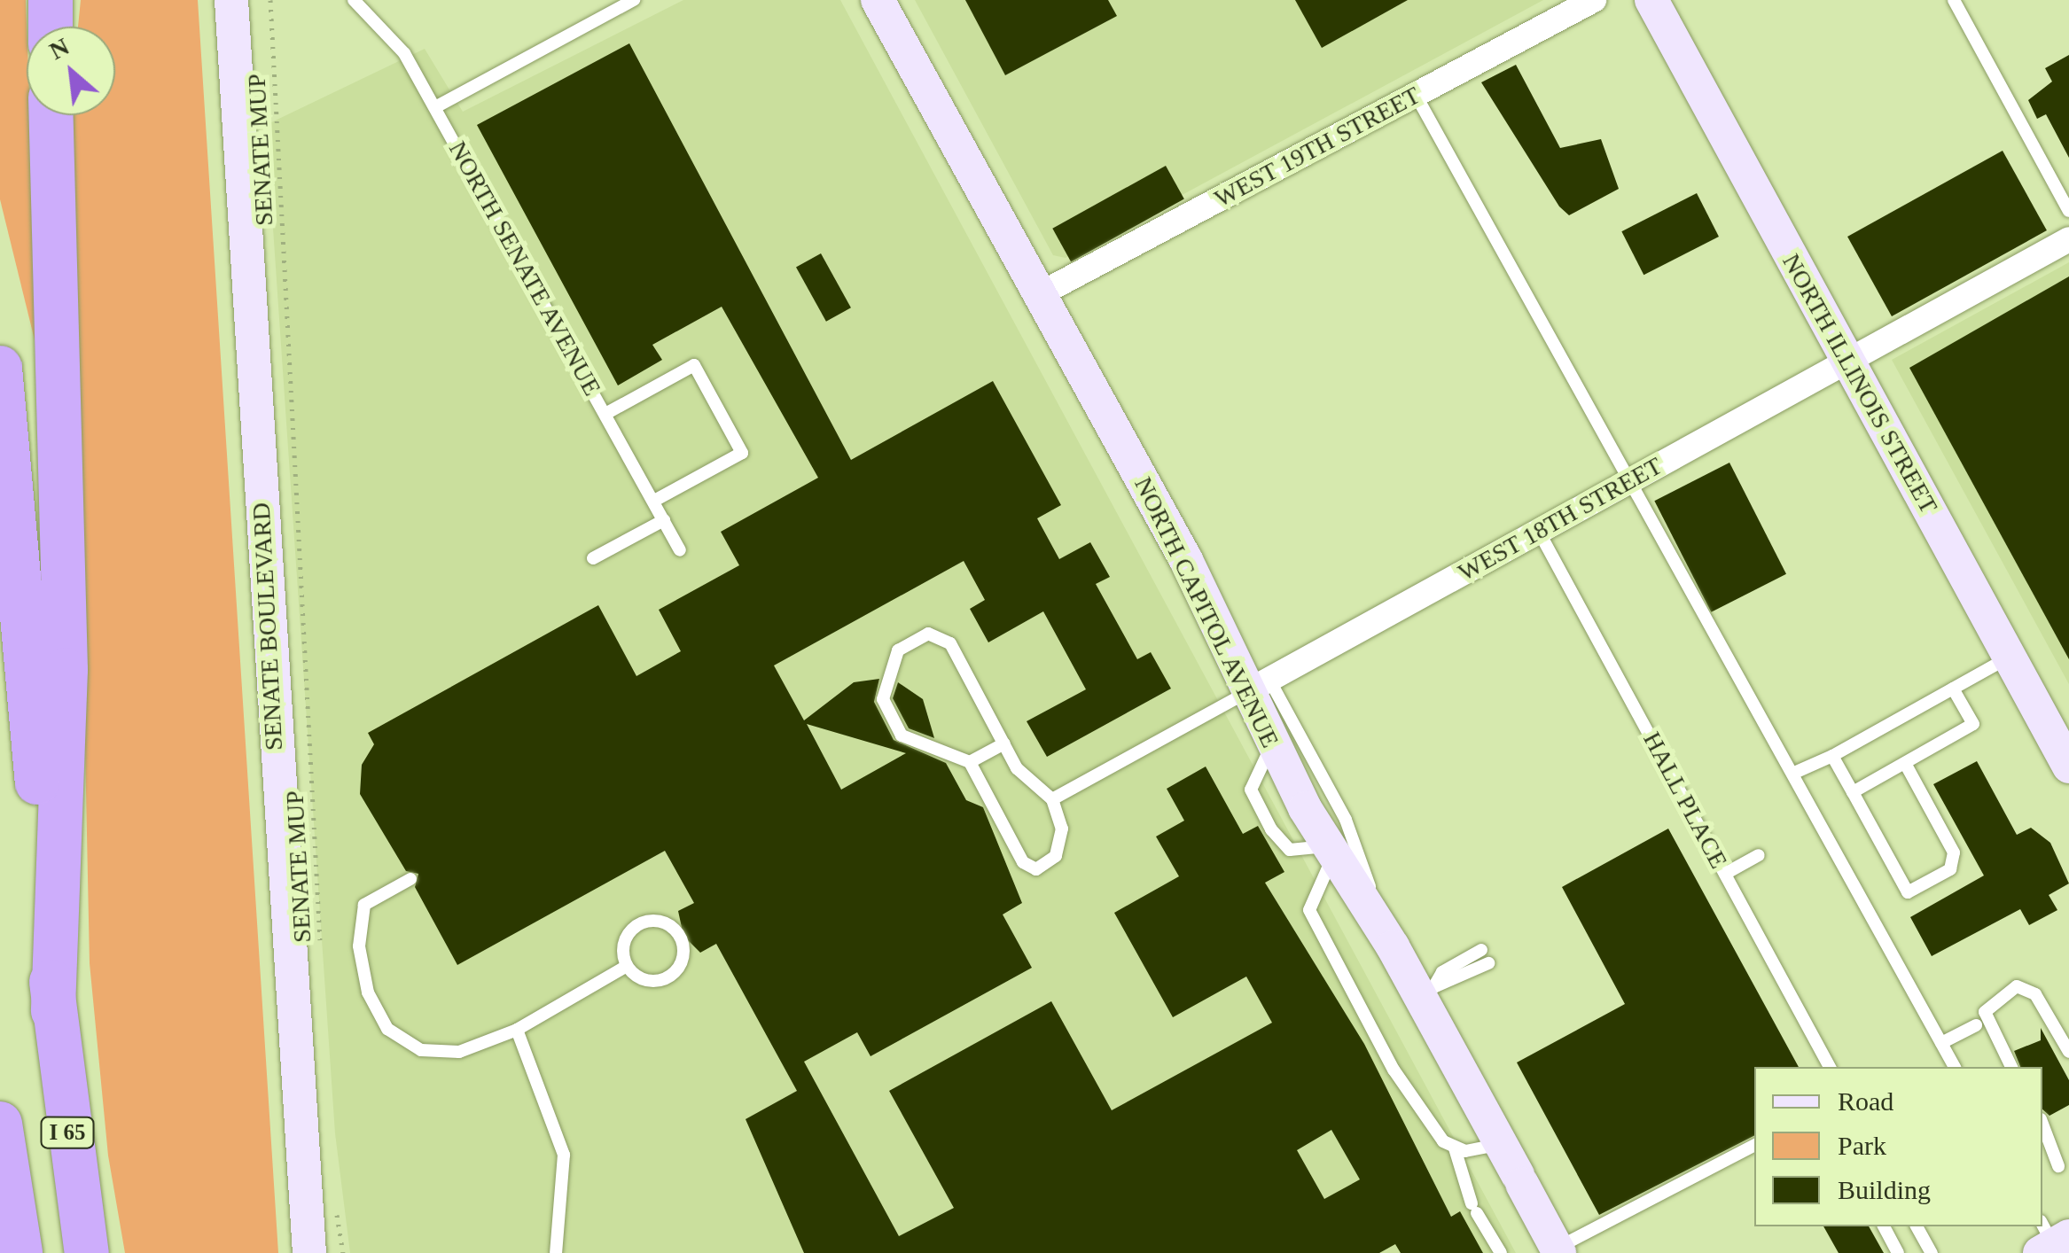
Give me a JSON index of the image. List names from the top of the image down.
{
  "streets": {
    "highway": ["I 65"],
    "main road": ["NORTH ILLINOIS STREET", "NORTH CAPITOL AVENUE", "SENATE BOULEVARD"],
    "street": ["WEST 19TH STREET", "WEST 18TH STREET"],
    "lane": ["NORTH SENATE AVENUE", "HALL PLACE"],
    "path": ["SENATE MUP"]
  },
  "crossings": [
    ["WEST 19TH STREET", "NORTH CAPITOL AVENUE"],
    ["NORTH ILLINOIS STREET", "WEST 18TH STREET"],
    ["WEST 18TH STREET", "NORTH CAPITOL AVENUE"],
    ["WEST 18TH STREET", "HALL PLACE"]
  ],
  "legend": ["Road", "Park", "Building"],
  "north": "top left"
}
